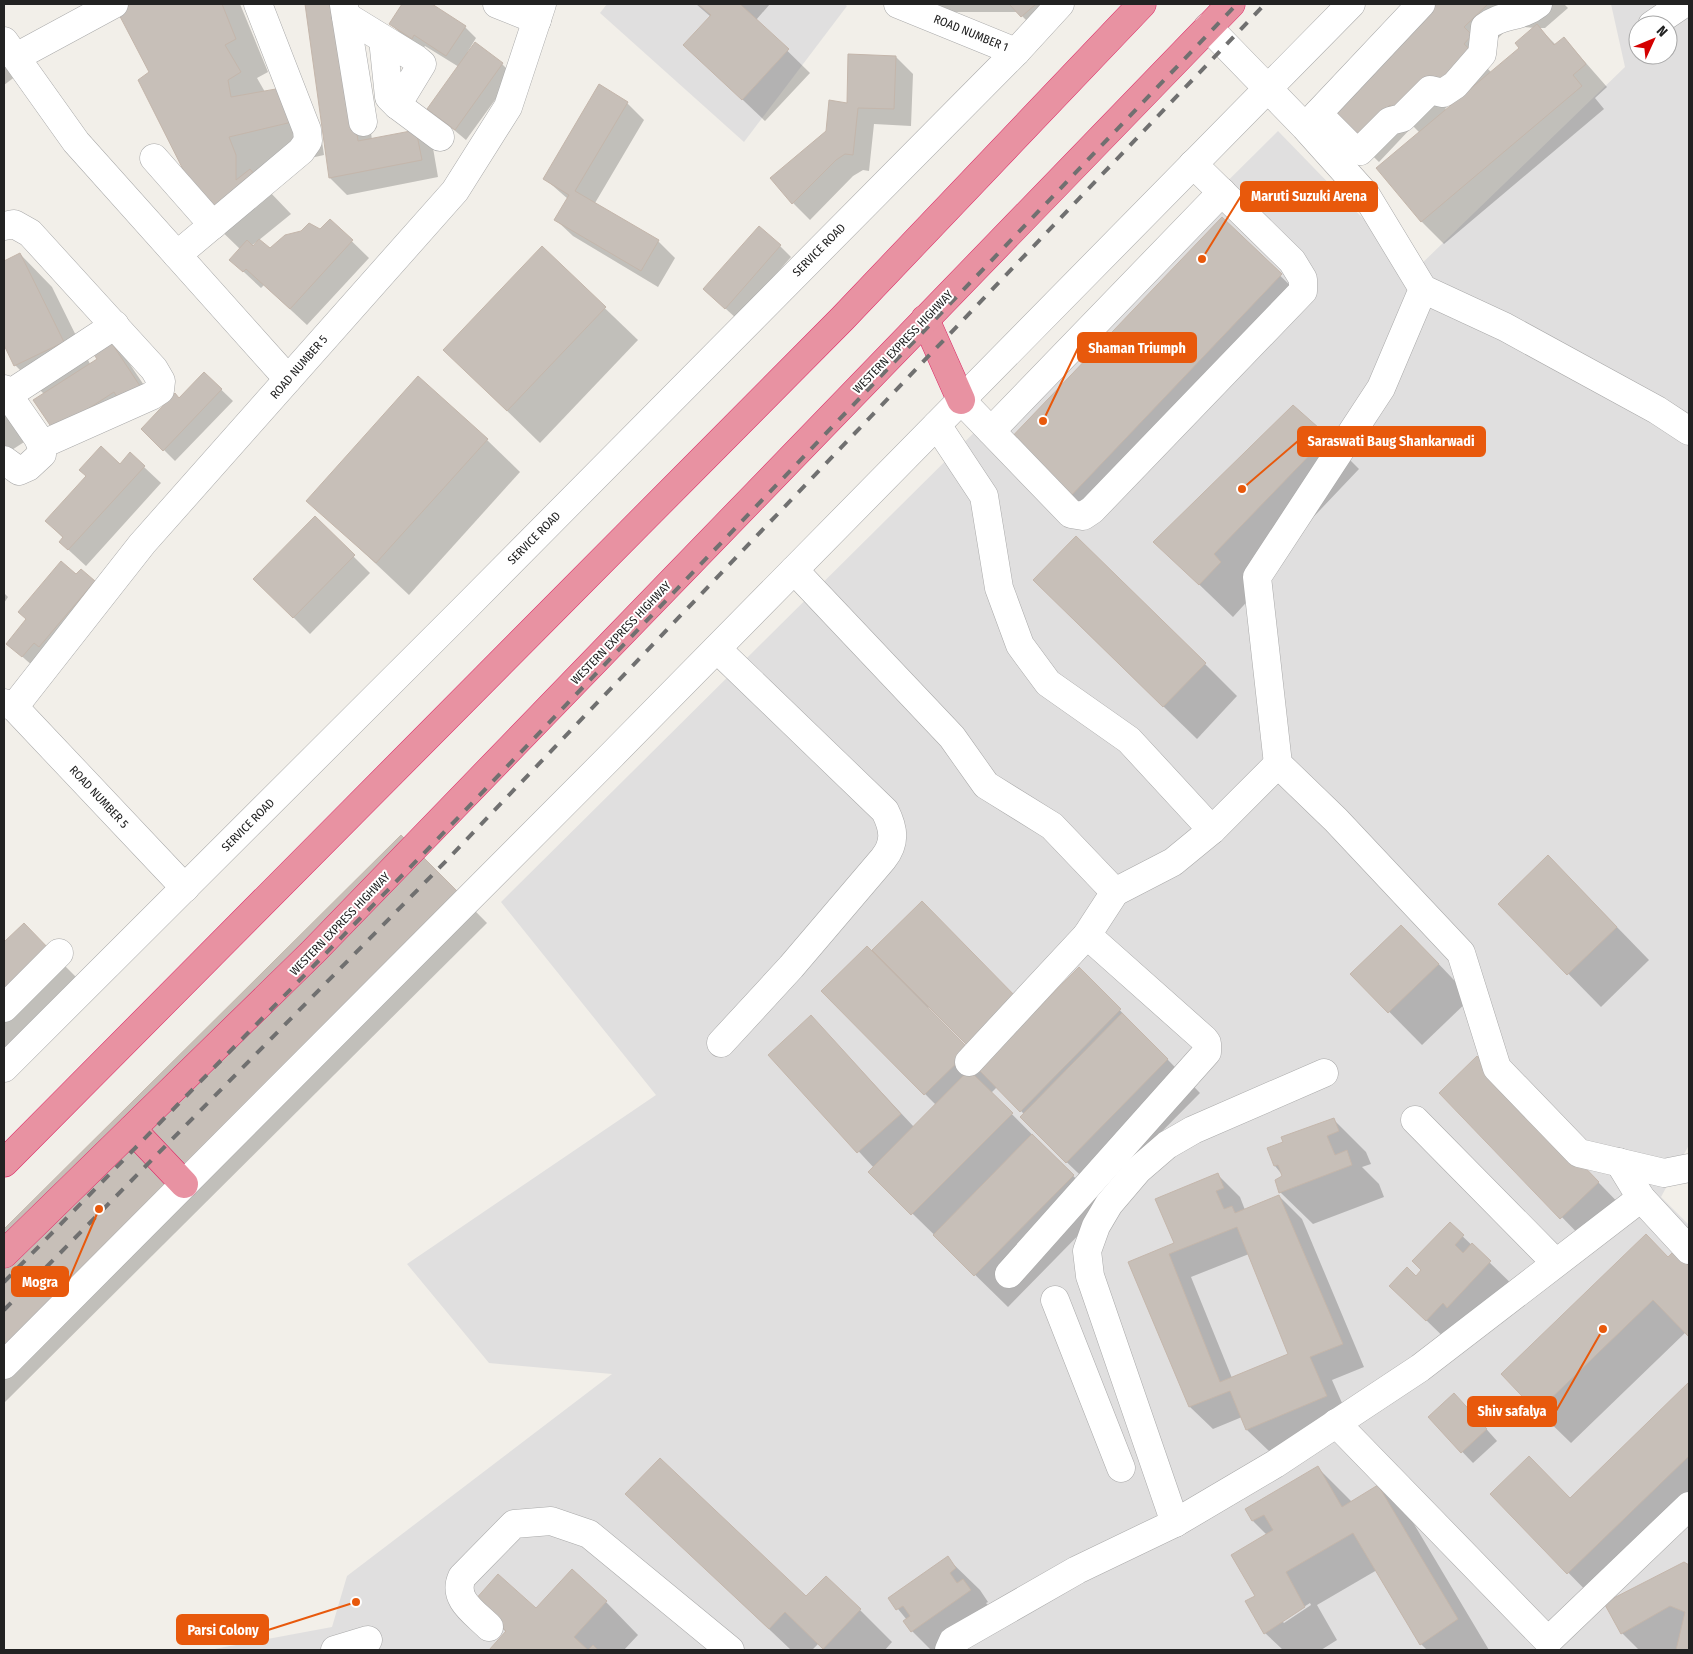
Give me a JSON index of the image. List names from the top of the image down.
{
  "streets": {
    "highway": ["WESTERN EXPRESS HIGHWAY"],
    "street": ["ROAD NUMBER 1", "SERVICE ROAD", "ROAD NUMBER 5"]
  },
  "crossings": [
    ["ROAD NUMBER 1", "SERVICE ROAD"],
    ["SERVICE ROAD", "ROAD NUMBER 5"]
  ],
  "places": [
    "Maruti Suzuki Arena",
    "Shaman Triumph",
    "Saraswati Baug Shankarwadi",
    "Mogra",
    "Shiv safalya",
    "Parsi Colony"
  ],
  "north": "top right"
}
